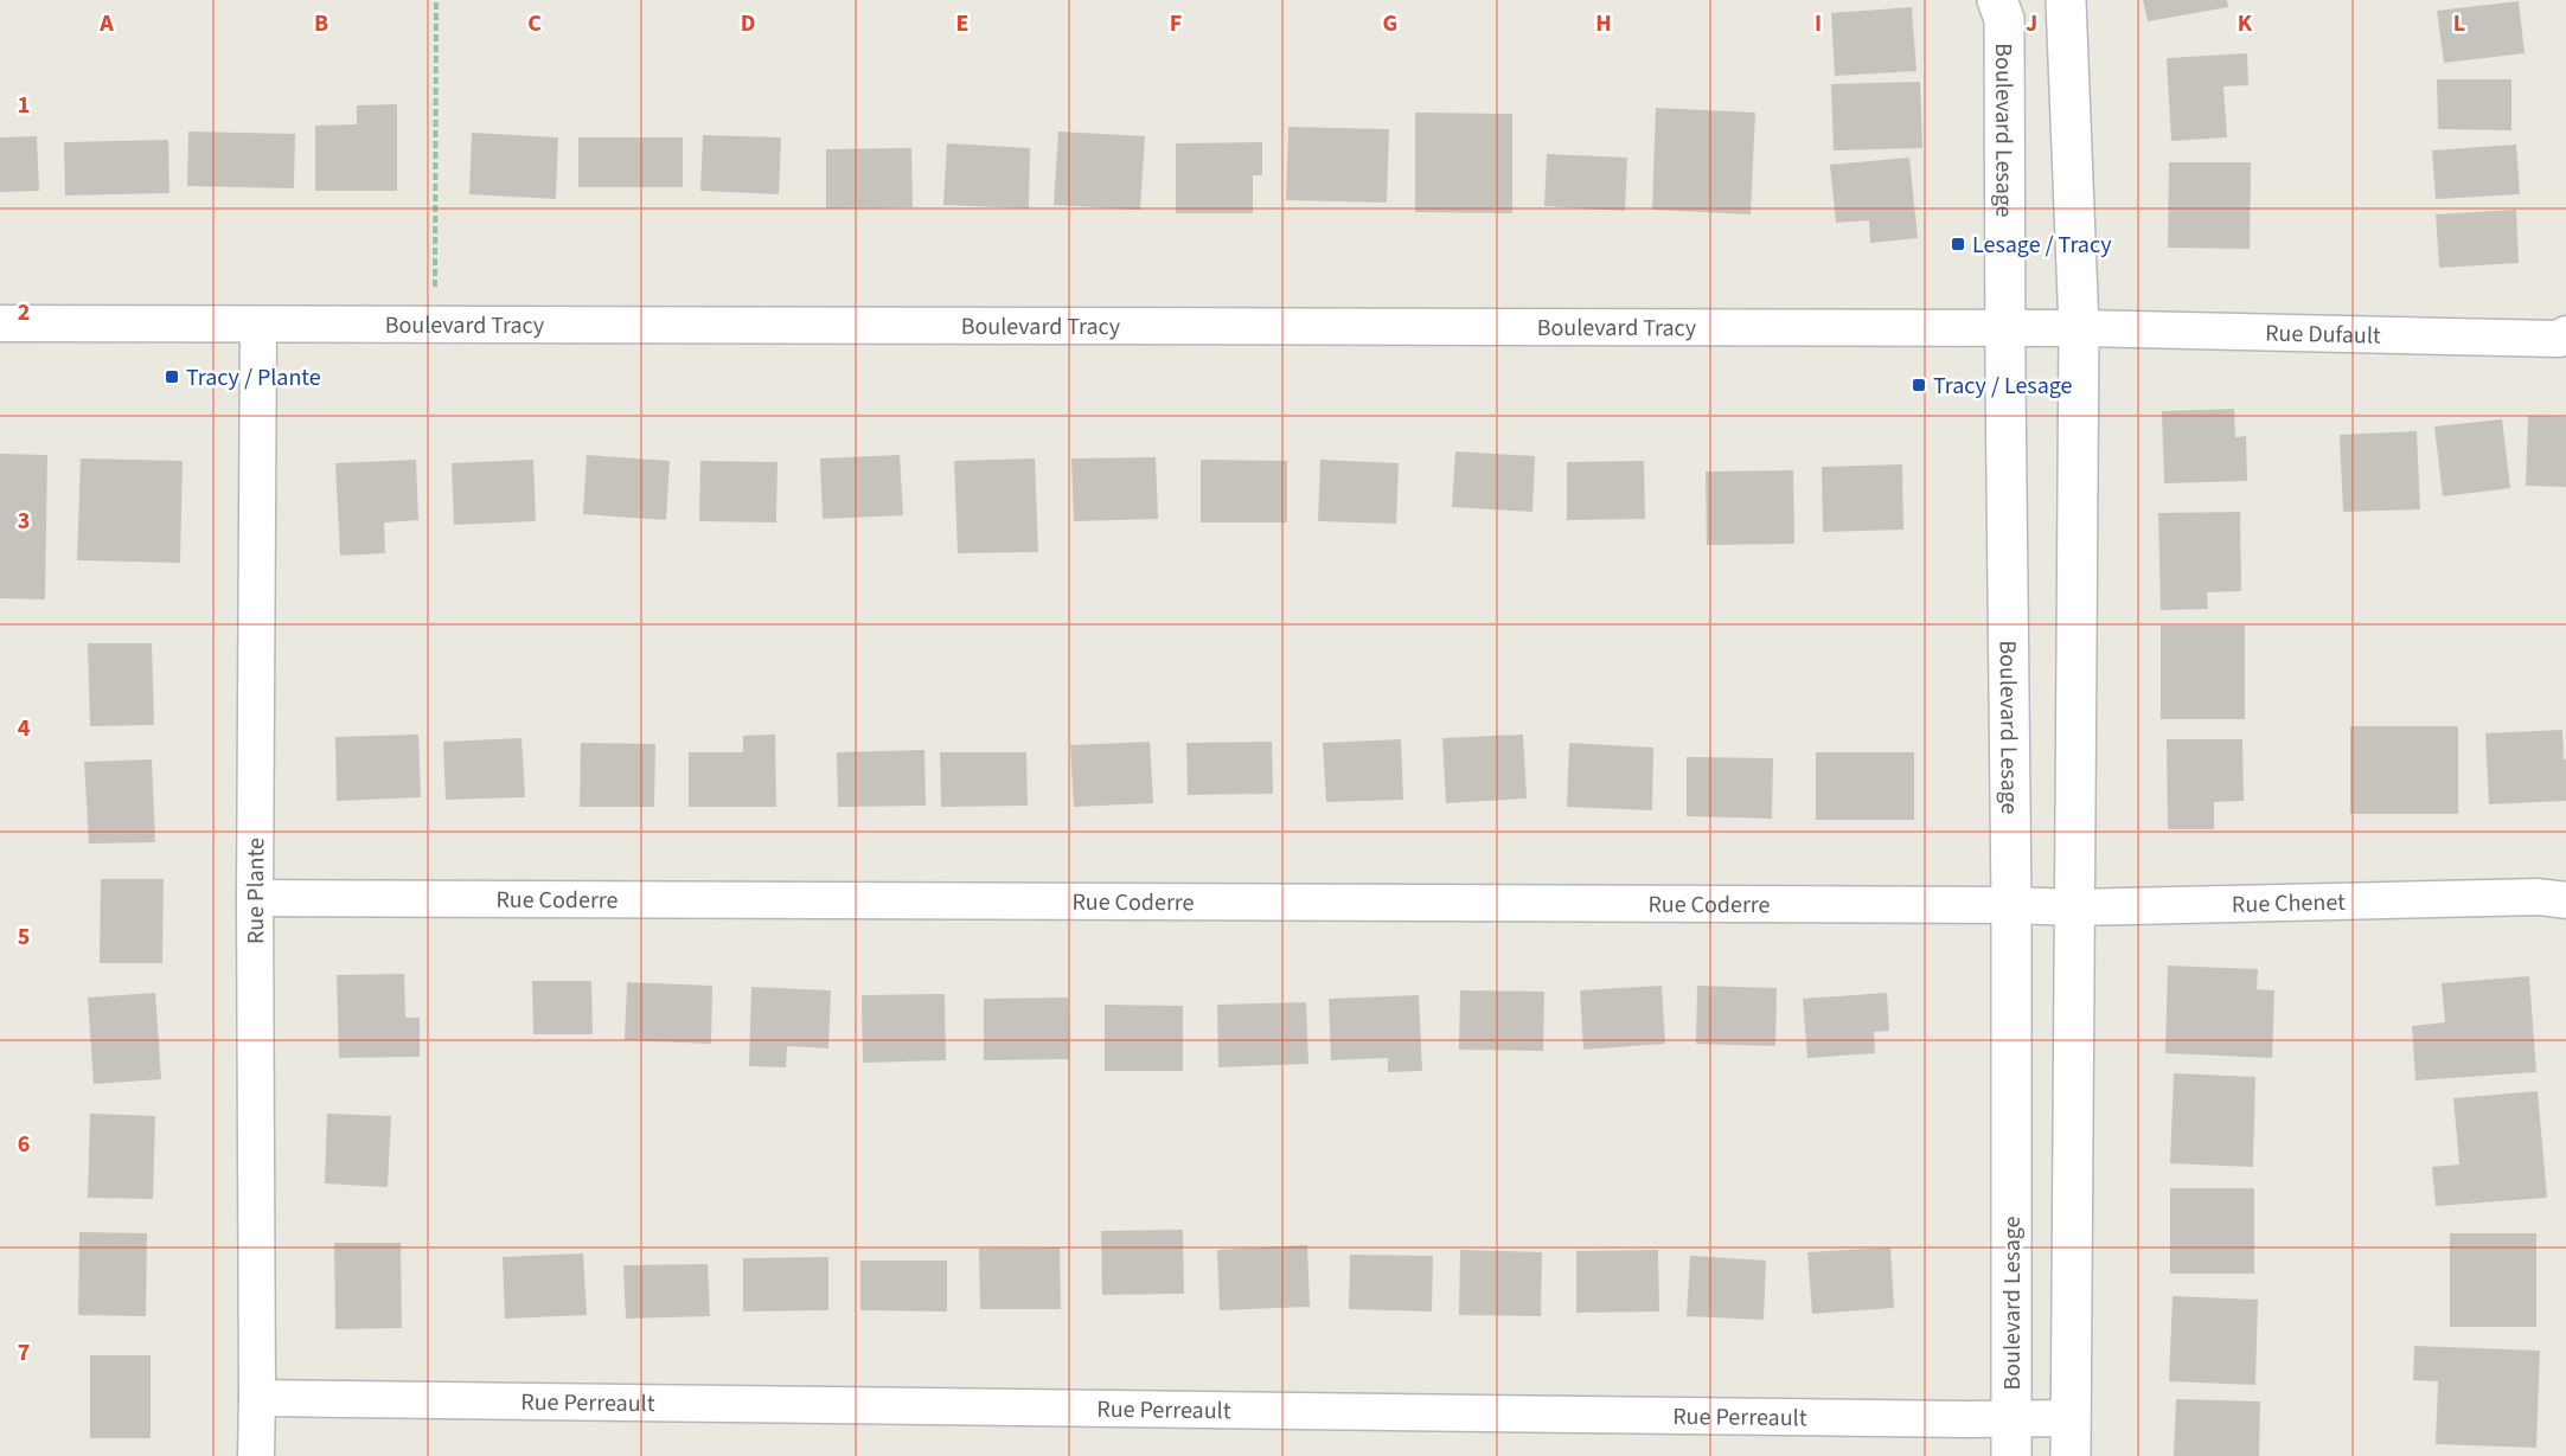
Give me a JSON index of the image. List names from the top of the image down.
{
  "streets": {
    "street": [
      "Boulevard Lesage",
      "Boulevard Tracy",
      "Rue Dufault",
      "Rue Plante",
      "Rue Coderre",
      "Rue Chenet",
      "Rue Perreault"
    ]
  },
  "crossings": [
    ["Boulevard Lesage", "Boulevard Tracy"],
    ["Boulevard Lesage", "Rue Coderre"],
    ["Boulevard Lesage", "Rue Chenet"],
    ["Boulevard Lesage", "Rue Perreault"],
    ["Boulevard Tracy", "Rue Dufault"],
    ["Boulevard Tracy", "Rue Plante"],
    ["Rue Plante", "Rue Coderre"],
    ["Rue Plante", "Rue Perreault"],
    ["Rue Coderre", "Rue Chenet"]
  ],
  "places": {
    "transit": ["Lesage / Tracy", "Tracy / Plante", "Tracy / Lesage"]
  },
  "grid": {
    "columns": [
      "A",
      "B",
      "C",
      "D",
      "E",
      "F",
      "G",
      "H",
      "I",
      "J",
      "K",
      "L"
    ],
    "rows": [
      "1",
      "2",
      "3",
      "4",
      "5",
      "6",
      "7"
    ]
  }
}
